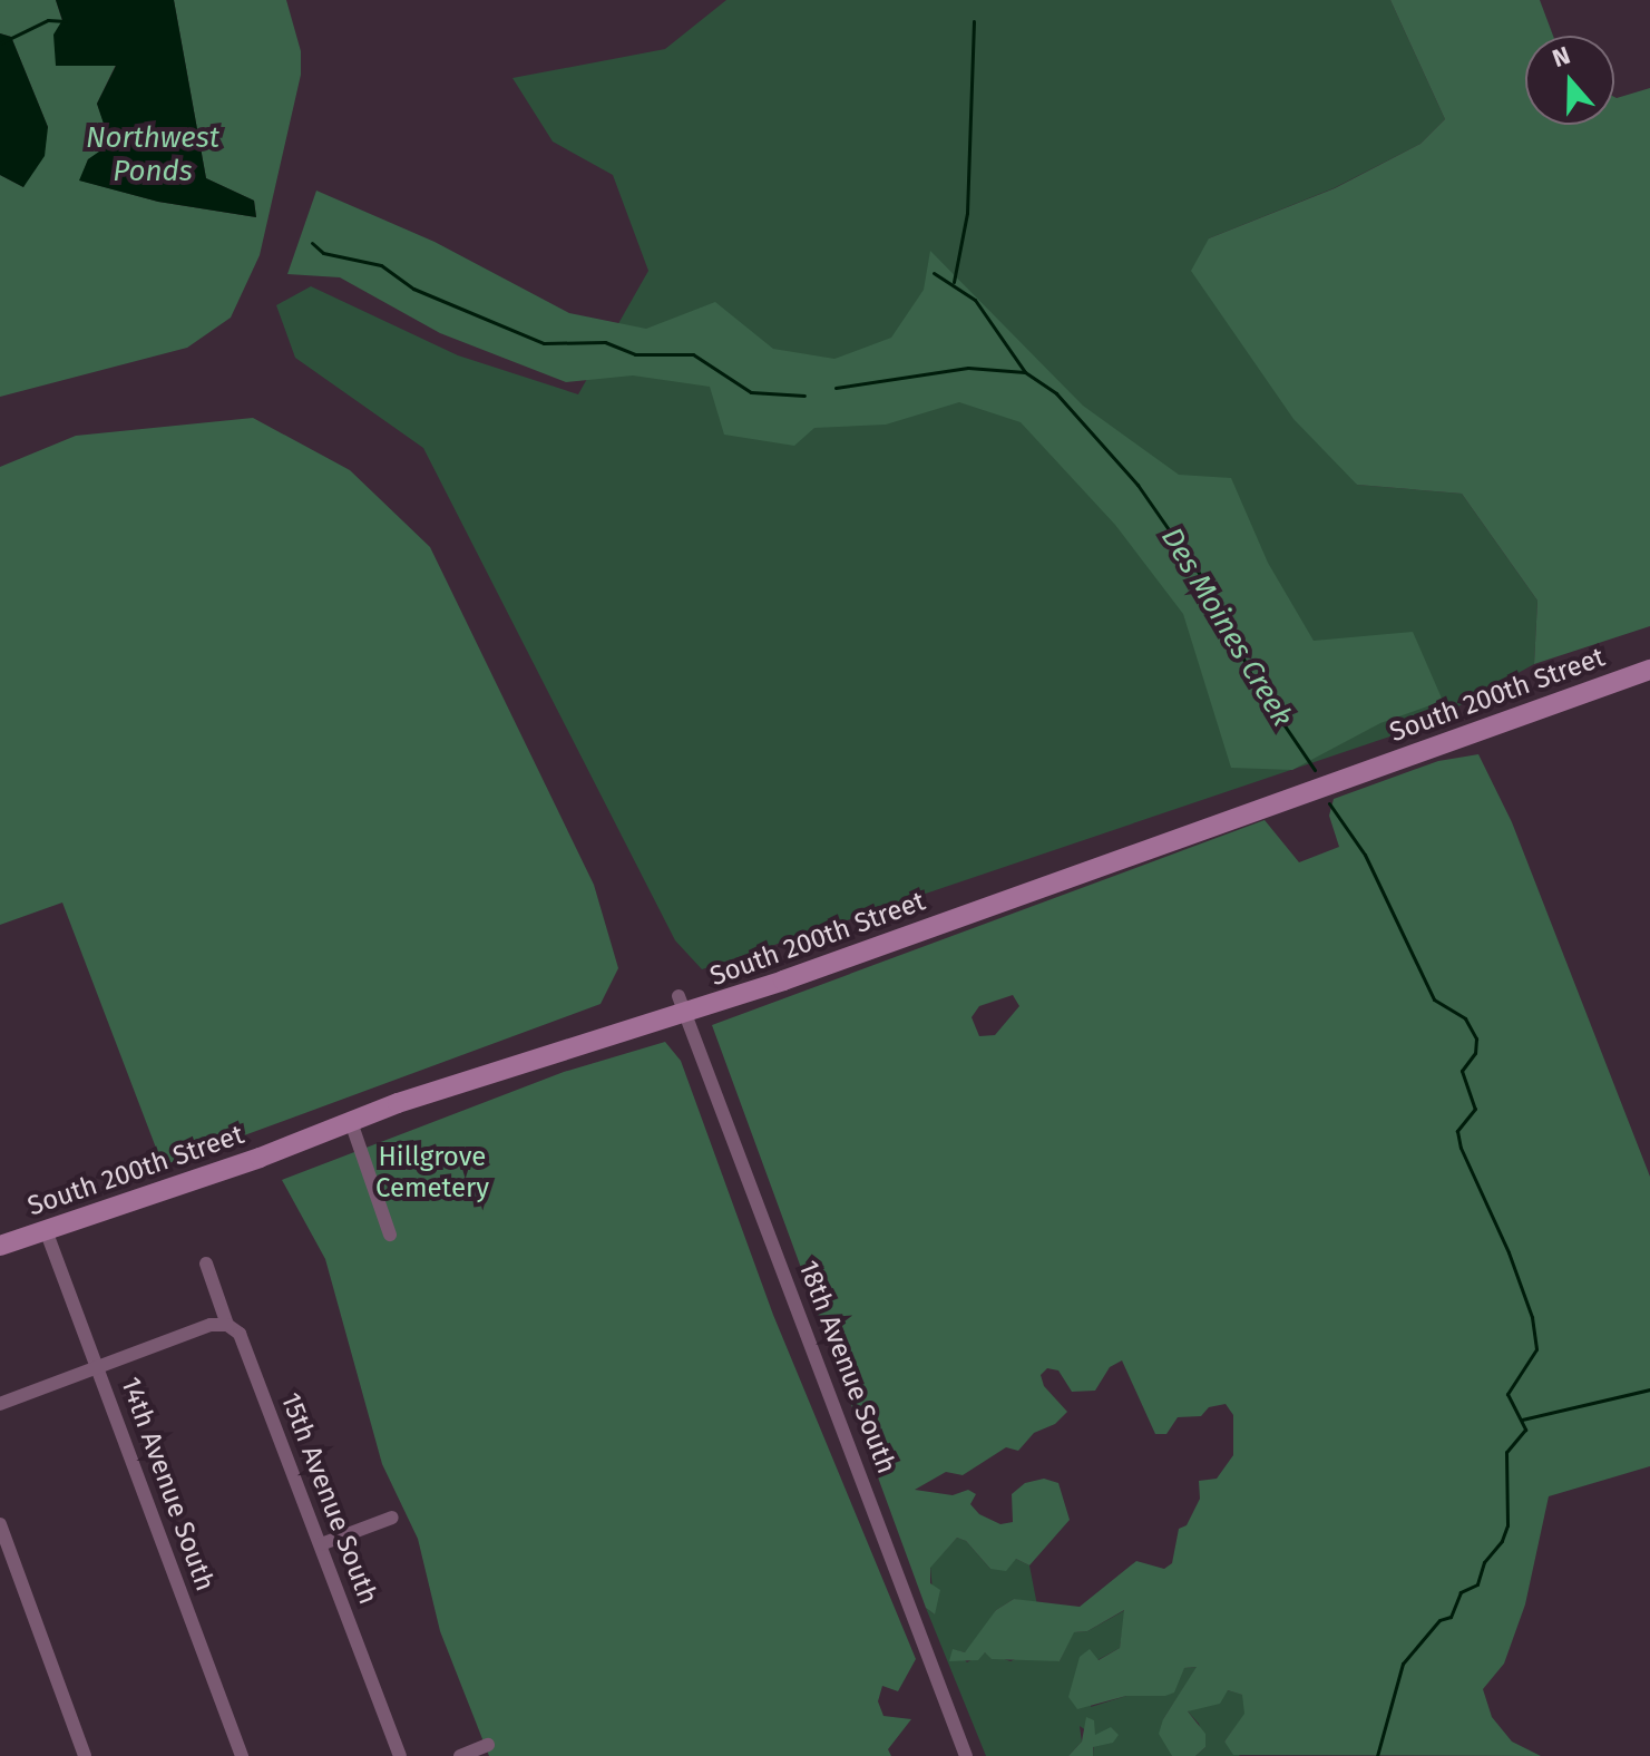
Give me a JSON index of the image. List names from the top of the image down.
{
  "streets": {
    "main road": ["South 200th Street"],
    "street": ["18th Avenue South", "14th Avenue South", "15th Avenue South"]
  },
  "crossings": [
    ["South 200th Street", "18th Avenue South"],
    ["South 200th Street", "14th Avenue South"]
  ],
  "water": ["Northwest Ponds", "Des Moines Creek"],
  "parks": ["Hillgrove Cemetery"],
  "north": "top"
}
